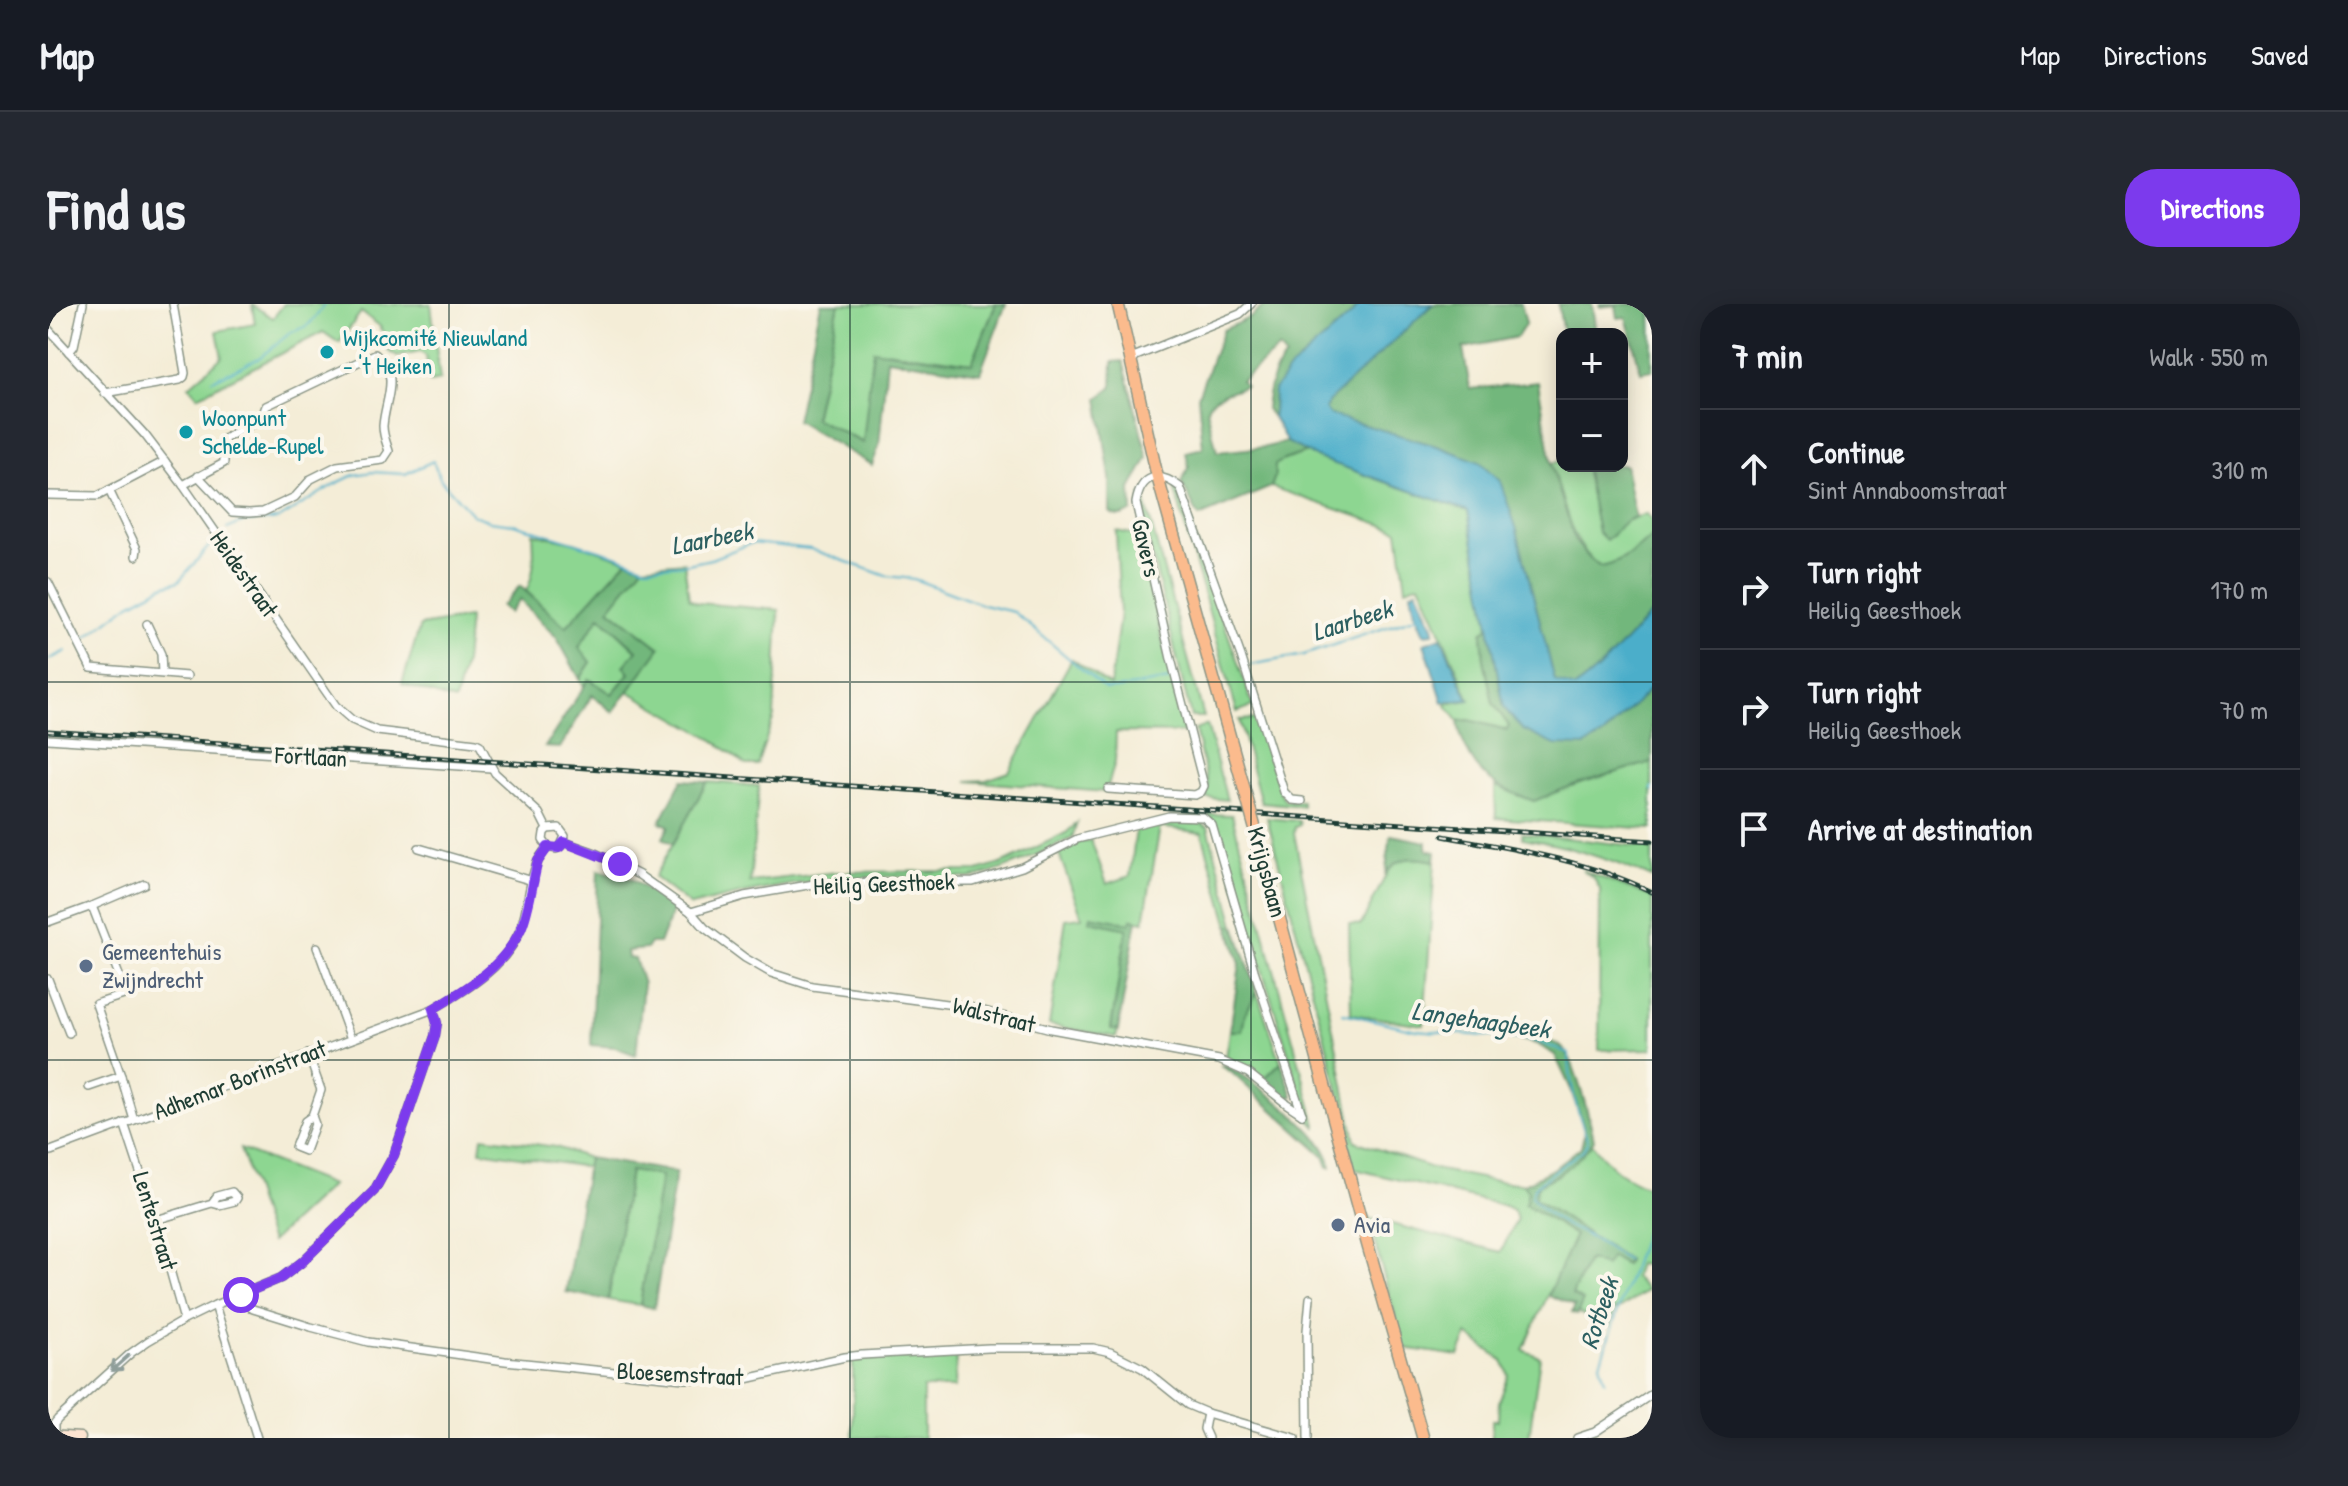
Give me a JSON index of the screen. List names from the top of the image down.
{
  "streets": {
    "main road": ["Krijgsbaan"],
    "street": [
      "Gavers",
      "Heidestraat",
      "Fortlaan",
      "Heilig Geesthoek",
      "Walstraat",
      "Adhemar Borinstraat",
      "Lentestraat",
      "Bloesemstraat"
    ]
  },
  "crossings": [
    ["Gavers", "Krijgsbaan"],
    ["Heidestraat", "Fortlaan"],
    ["Heilig Geesthoek", "Walstraat"],
    ["Adhemar Borinstraat", "Lentestraat"]
  ],
  "water": ["Laarbeek", "Langehaagbeek", "Rotbeek"],
  "places": [
    "Wijkcomité Nieuwland - 't Heiken",
    "Woonpunt Schelde-Rupel",
    "Gemeentehuis Zwijndrecht",
    "Avia"
  ],
  "page": {
    "header": "Map",
    "nav": ["Map", "Directions", "Saved"],
    "buttons": "Directions",
    "title": "Find us",
    "heading": ["7 min", "Walk · 550 m"],
    "map_buttons": ["+", "−"],
    "list": [
      ["Continue", "Sint Annaboomstraat", "310 m"],
      ["Turn right", "Heilig Geesthoek", "170 m"],
      ["Turn right", "Heilig Geesthoek", "70 m"],
      "Arrive at destination"
    ]
  }
}
